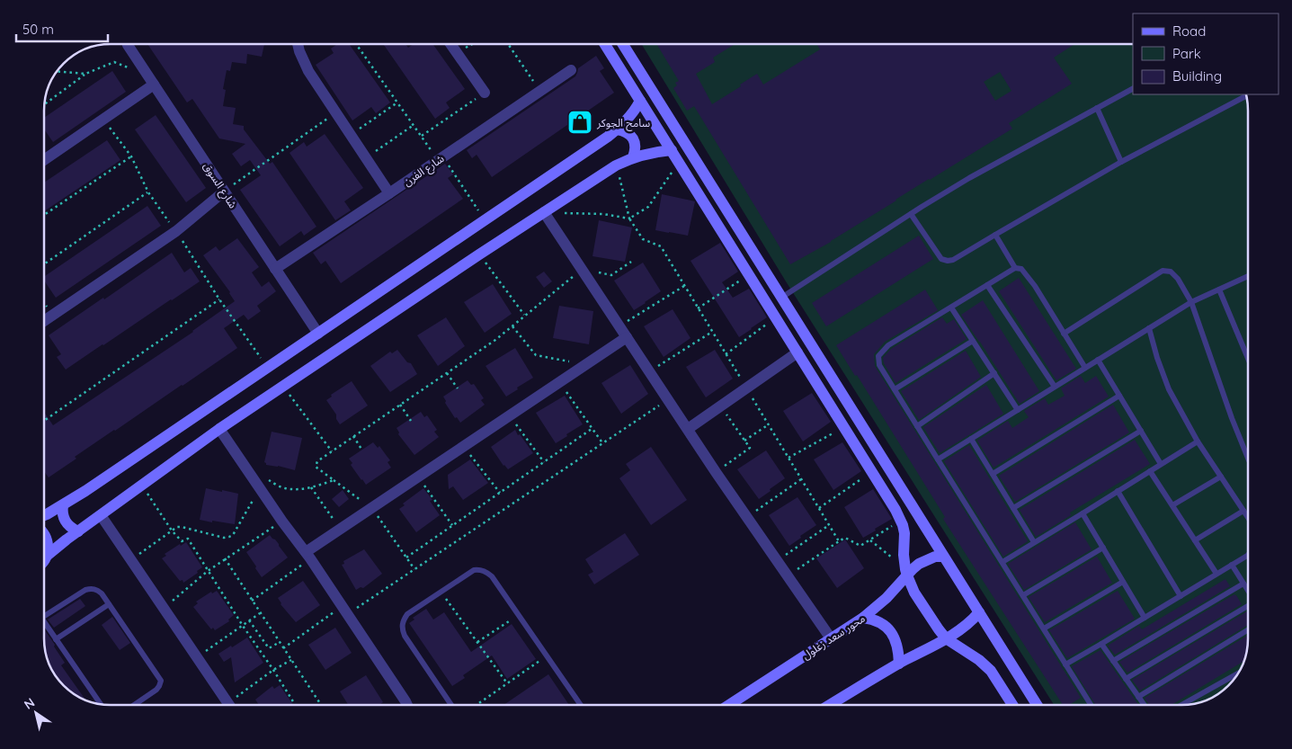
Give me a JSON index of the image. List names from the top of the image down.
{
  "streets": {
    "main road": ["محور سعد زغلول"],
    "street": ["شارع الفرن", "شارع السوق"]
  },
  "crossings": [
    ["شارع الفرن", "شارع السوق"]
  ],
  "places": {
    "shop": ["سامح الجوكر"]
  },
  "legend": ["Road", "Park", "Building"],
  "scale_bar": "50 m",
  "north": "top left"
}
